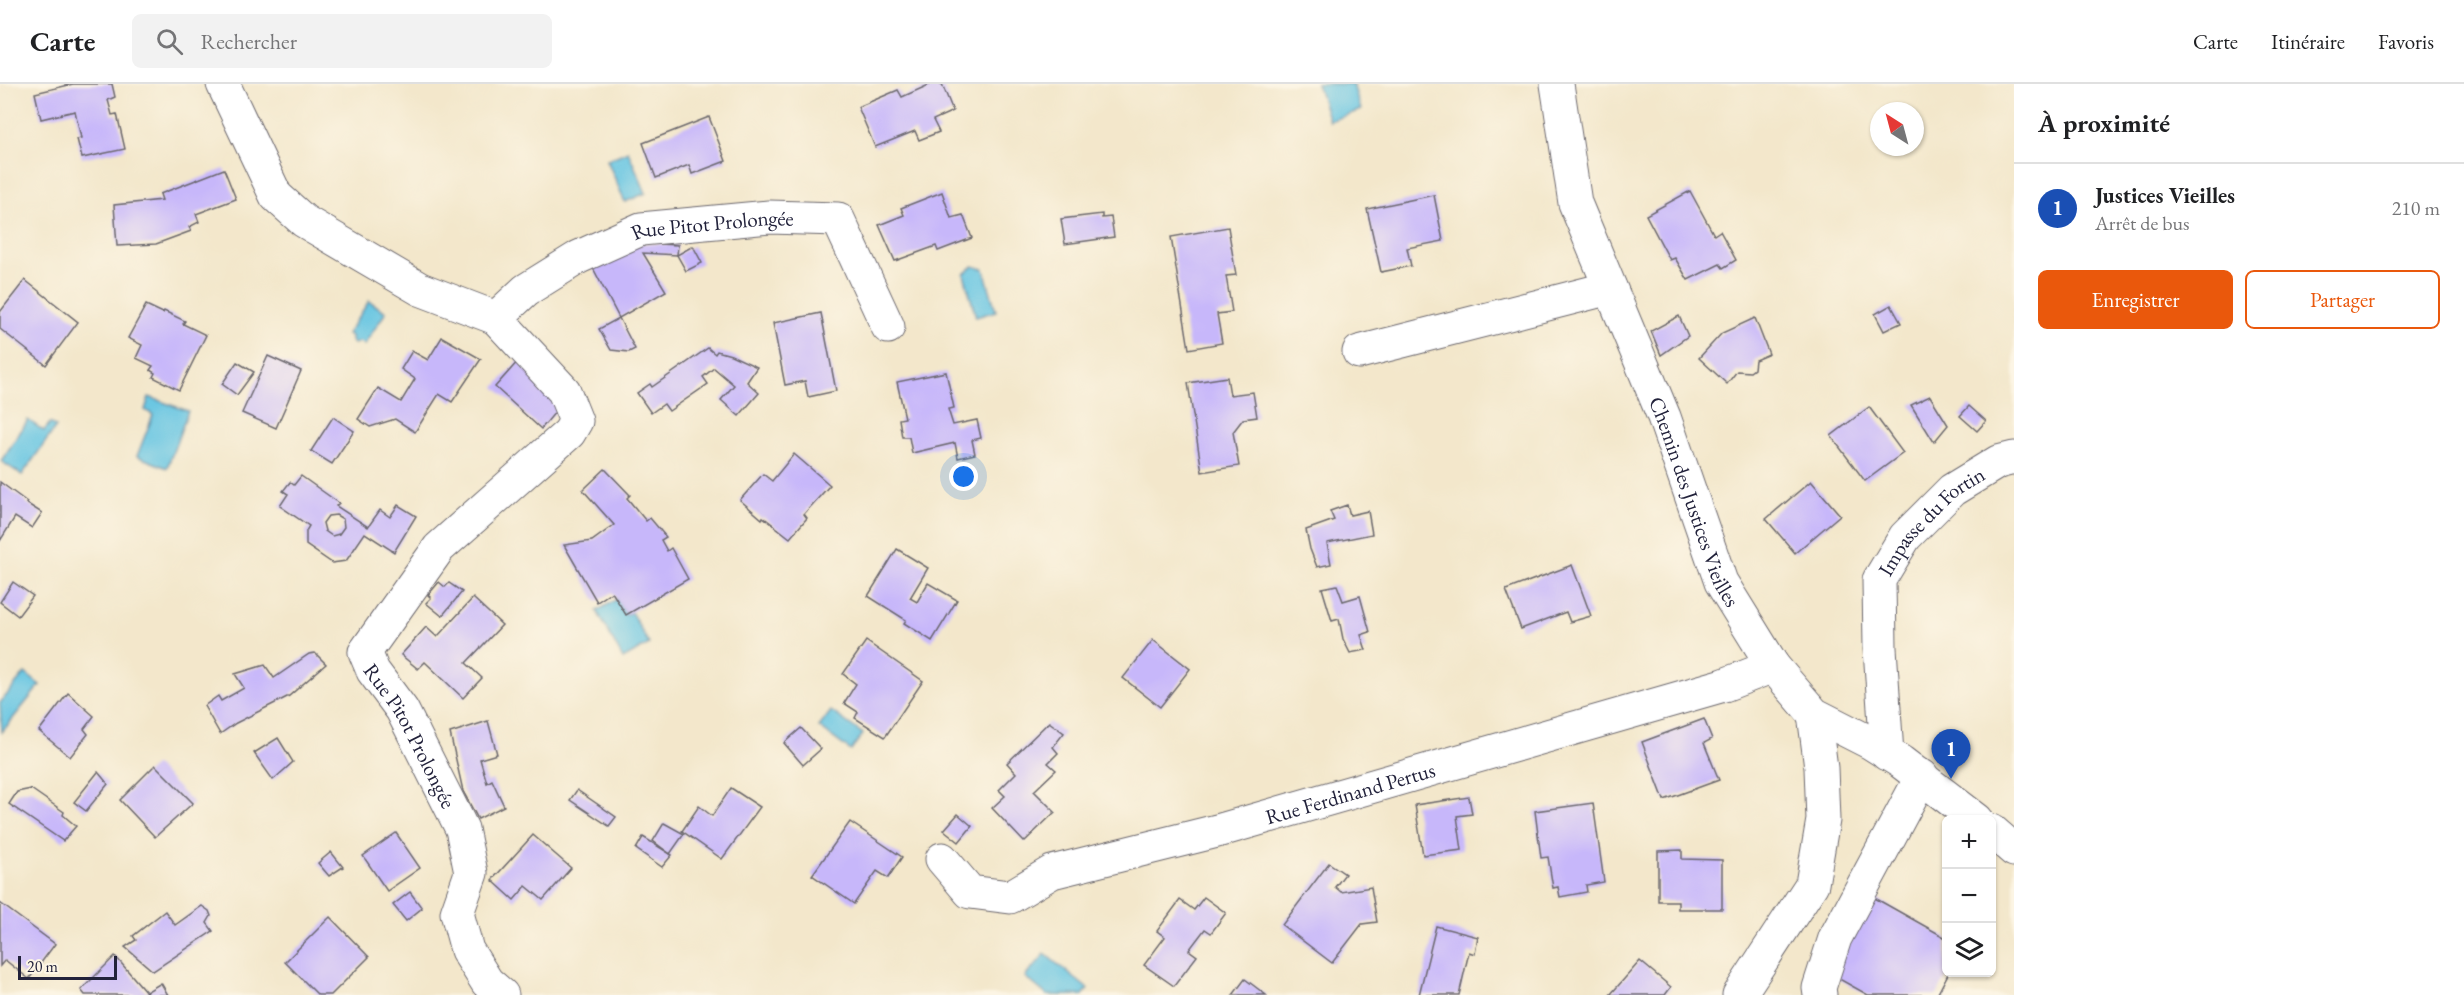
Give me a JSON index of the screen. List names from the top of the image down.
{
  "streets": {
    "street": [
      "Rue Pitot Prolongée",
      "Chemin des Justices Vieilles",
      "Impasse du Fortin",
      "Rue Ferdinand Pertus"
    ]
  },
  "crossings": [
    ["Chemin des Justices Vieilles", "Impasse du Fortin"],
    ["Chemin des Justices Vieilles", "Rue Ferdinand Pertus"]
  ],
  "scale_bar": "20 m",
  "north": "top left",
  "page": {
    "header": "Carte",
    "search": "Rechercher",
    "nav": ["Carte", "Itinéraire", "Favoris"],
    "heading": "À proximité",
    "list": [
      {
        "mark": "1",
        "name": "Justices Vieilles",
        "note": "Arrêt de bus",
        "value": "210 m"
      }
    ],
    "buttons": ["Enregistrer", "Partager"],
    "pins": "1",
    "map_buttons": ["+", "−"],
    "scale": "20 m"
  }
}
